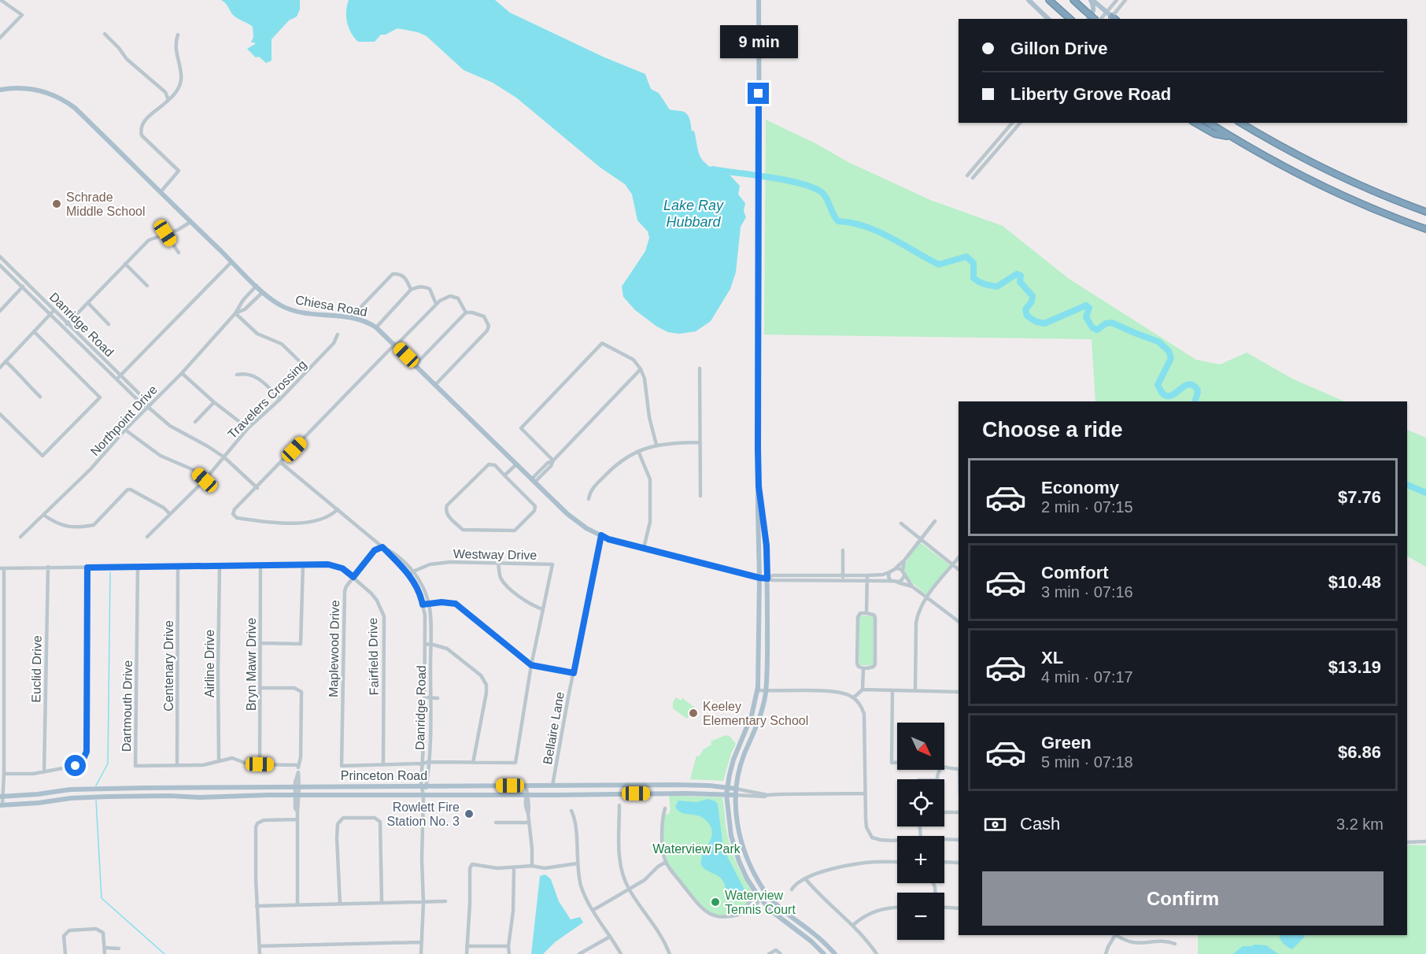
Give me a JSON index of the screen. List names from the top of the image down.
{
  "streets": {
    "main road": ["Chiesa Road", "Princeton Road"],
    "street": [
      "Danridge Road",
      "Travelers Crossing",
      "Northpoint Drive",
      "Westway Drive",
      "Maplewood Drive",
      "Fairfield Drive",
      "Airline Drive",
      "Bryn Mawr Drive",
      "Centenary Drive",
      "Euclid Drive",
      "Dartmouth Drive",
      "Bellaire Lane"
    ]
  },
  "crossings": [
    ["Chiesa Road", "Northpoint Drive"],
    ["Chiesa Road", "Bellaire Lane"],
    ["Danridge Road", "Travelers Crossing"],
    ["Danridge Road", "Northpoint Drive"],
    ["Danridge Road", "Westway Drive"],
    ["Danridge Road", "Maplewood Drive"],
    ["Danridge Road", "Princeton Road"],
    ["Maplewood Drive", "Fairfield Drive"],
    ["Fairfield Drive", "Airline Drive"],
    ["Fairfield Drive", "Bryn Mawr Drive"],
    ["Fairfield Drive", "Centenary Drive"],
    ["Fairfield Drive", "Euclid Drive"],
    ["Fairfield Drive", "Dartmouth Drive"],
    ["Airline Drive", "Dartmouth Drive"],
    ["Bryn Mawr Drive", "Dartmouth Drive"],
    ["Centenary Drive", "Dartmouth Drive"],
    ["Bellaire Lane", "Princeton Road"]
  ],
  "water": ["Lake Ray Hubbard"],
  "parks": ["Waterview Park"],
  "places": [
    "Schrade Middle School",
    "Keeley Elementary School",
    "Rowlett Fire Station No. 3",
    "Waterview Tennis Court"
  ],
  "north": "bottom right",
  "page": {
    "banner": ["Gillon Drive", "Liberty Grove Road"],
    "bubble": "9 min",
    "heading": "Choose a ride",
    "list": [
      {
        "name": "Economy",
        "note": "2 min · 07:15",
        "value": "$7.76"
      },
      {
        "name": "Comfort",
        "note": "3 min · 07:16",
        "value": "$10.48"
      },
      {
        "name": "XL",
        "note": "4 min · 07:17",
        "value": "$13.19"
      },
      {
        "name": "Green",
        "note": "5 min · 07:18",
        "value": "$6.86"
      }
    ],
    "map_buttons": ["+", "−"],
    "pay": ["Cash", "3.2 km"],
    "buttons": "Confirm"
  }
}
